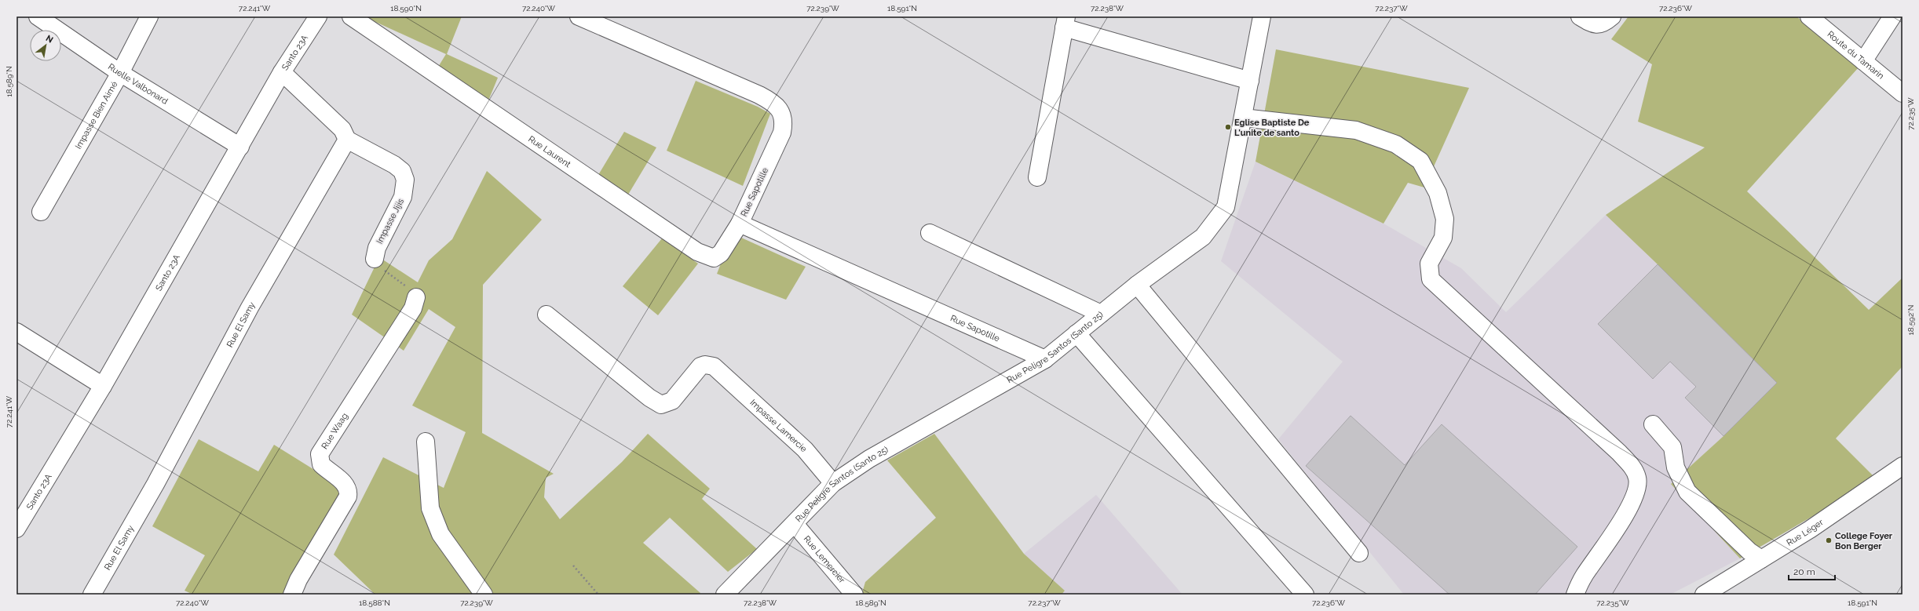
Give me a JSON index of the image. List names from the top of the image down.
{
  "streets": {
    "street": [
      "Santo 23A",
      "Route du Tamarin",
      "Ruelle Valbonard",
      "Impasse Bien Aimé",
      "Rue Laurent",
      "Rue Sapotille",
      "Impasse Jijis",
      "Rue El Samy",
      "Rue Peligre Santos (Santo 25)",
      "Impasse Lamercie",
      "Rue Waag",
      "Rue Léger",
      "Rue Lemercier"
    ]
  },
  "crossings": [
    ["Santo 23A", "Ruelle Valbonard"],
    ["Ruelle Valbonard", "Impasse Bien Aimé"],
    ["Rue Laurent", "Rue Sapotille"],
    ["Rue Sapotille", "Rue Peligre Santos (Santo 25)"],
    ["Impasse Jijis", "Rue El Samy"],
    ["Rue Peligre Santos (Santo 25)", "Impasse Lamercie"],
    ["Rue Peligre Santos (Santo 25)", "Rue Lemercier"]
  ],
  "places": ["Eglise Baptiste De L'unite de santo", "College Foyer Bon Berger"],
  "scale_bar": "20 m",
  "north": "top right",
  "coordinates": [
    "72.241°W",
    "18.590°N",
    "72.240°W",
    "72.239°W",
    "18.591°N",
    "72.238°W",
    "72.237°W",
    "72.236°W",
    "18.589°N",
    "72.235°W",
    "18.592°N",
    "18.588°N"
  ]
}
